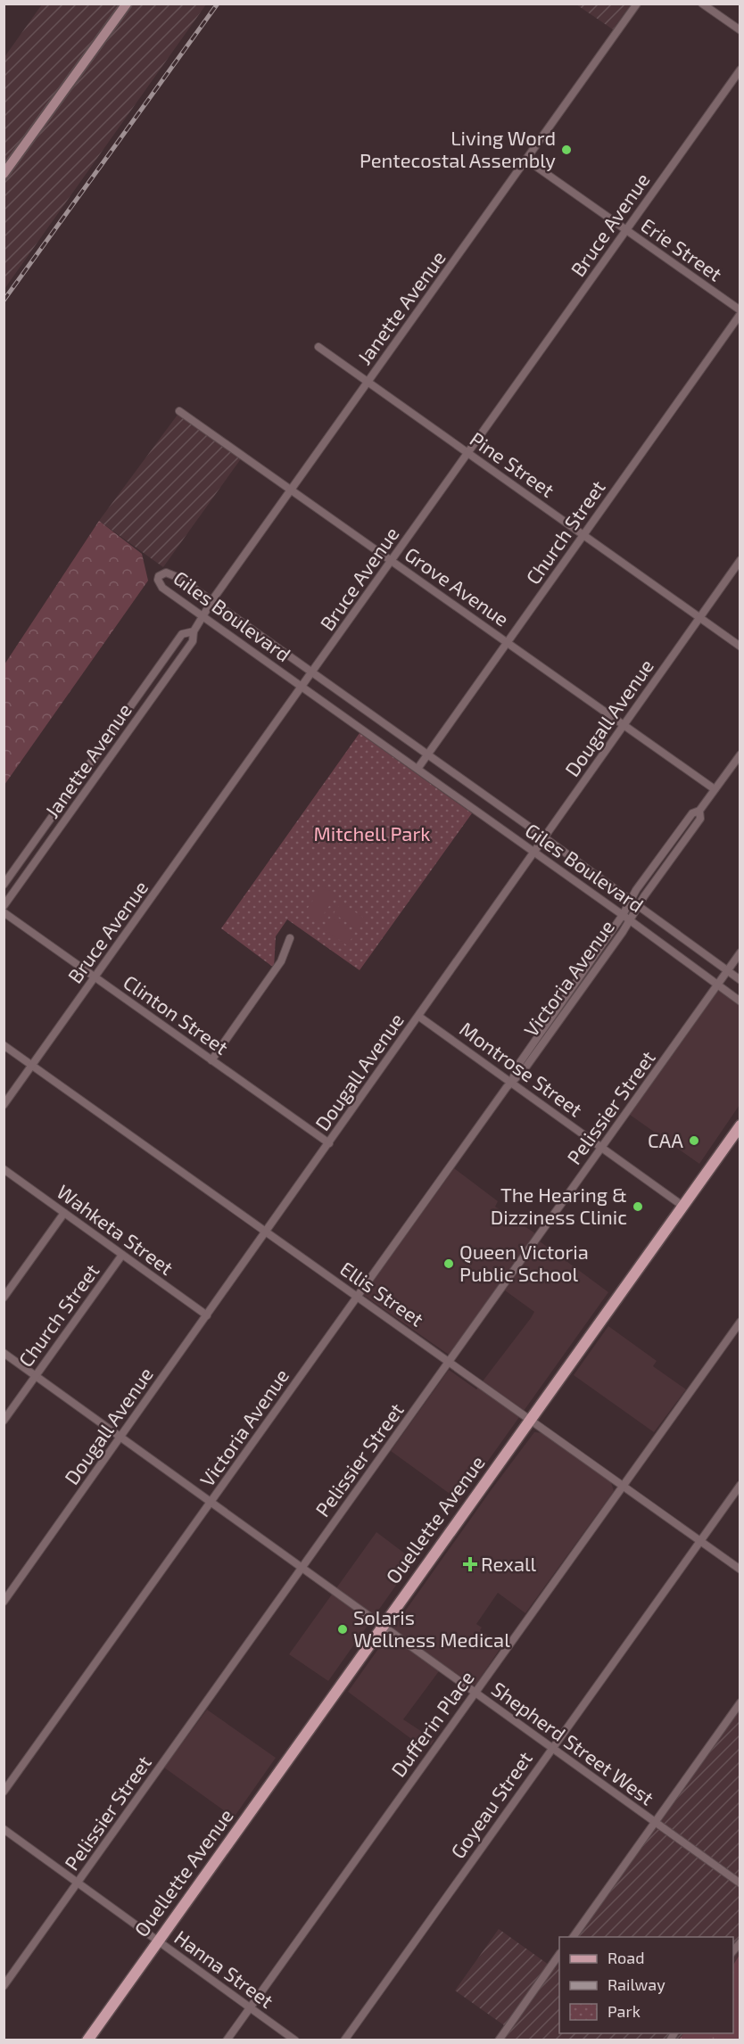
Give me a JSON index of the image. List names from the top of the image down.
{
  "streets": {
    "main road": ["Ouellette Avenue"],
    "street": [
      "Bruce Avenue",
      "Erie Street",
      "Janette Avenue",
      "Pine Street",
      "Church Street",
      "Grove Avenue",
      "Giles Boulevard",
      "Dougall Avenue",
      "Victoria Avenue",
      "Clinton Street",
      "Montrose Street",
      "Pelissier Street",
      "Wahketa Street",
      "Ellis Street",
      "Dufferin Place",
      "Shepherd Street West",
      "Goyeau Street",
      "Hanna Street"
    ]
  },
  "crossings": [
    ["Bruce Avenue", "Erie Street"],
    ["Bruce Avenue", "Pine Street"],
    ["Bruce Avenue", "Grove Avenue"],
    ["Bruce Avenue", "Giles Boulevard"],
    ["Bruce Avenue", "Clinton Street"],
    ["Bruce Avenue", "Ellis Street"],
    ["Erie Street", "Janette Avenue"],
    ["Erie Street", "Church Street"],
    ["Janette Avenue", "Pine Street"],
    ["Janette Avenue", "Grove Avenue"],
    ["Janette Avenue", "Giles Boulevard"],
    ["Pine Street", "Church Street"],
    ["Pine Street", "Dougall Avenue"],
    ["Church Street", "Grove Avenue"],
    ["Church Street", "Giles Boulevard"],
    ["Church Street", "Wahketa Street"],
    ["Church Street", "Shepherd Street West"],
    ["Grove Avenue", "Dougall Avenue"],
    ["Grove Avenue", "Victoria Avenue"],
    ["Giles Boulevard", "Dougall Avenue"],
    ["Giles Boulevard", "Victoria Avenue"],
    ["Giles Boulevard", "Pelissier Street"],
    ["Dougall Avenue", "Clinton Street"],
    ["Dougall Avenue", "Montrose Street"],
    ["Dougall Avenue", "Wahketa Street"],
    ["Dougall Avenue", "Ellis Street"],
    ["Dougall Avenue", "Shepherd Street West"],
    ["Victoria Avenue", "Montrose Street"],
    ["Victoria Avenue", "Ellis Street"],
    ["Victoria Avenue", "Shepherd Street West"],
    ["Montrose Street", "Pelissier Street"],
    ["Montrose Street", "Ouellette Avenue"],
    ["Pelissier Street", "Ellis Street"],
    ["Pelissier Street", "Shepherd Street West"],
    ["Pelissier Street", "Hanna Street"],
    ["Ellis Street", "Ouellette Avenue"],
    ["Ellis Street", "Dufferin Place"],
    ["Ellis Street", "Goyeau Street"],
    ["Ouellette Avenue", "Shepherd Street West"],
    ["Ouellette Avenue", "Hanna Street"],
    ["Dufferin Place", "Shepherd Street West"],
    ["Dufferin Place", "Hanna Street"],
    ["Shepherd Street West", "Goyeau Street"]
  ],
  "parks": ["Mitchell Park"],
  "places": {
    "other": [
      "Living Word Pentecostal Assembly",
      "CAA",
      "The Hearing & Dizziness Clinic",
      "Queen Victoria Public School",
      "Solaris Wellness Medical"
    ],
    "health": ["Rexall"]
  },
  "legend": ["Road", "Railway", "Park"]
}
